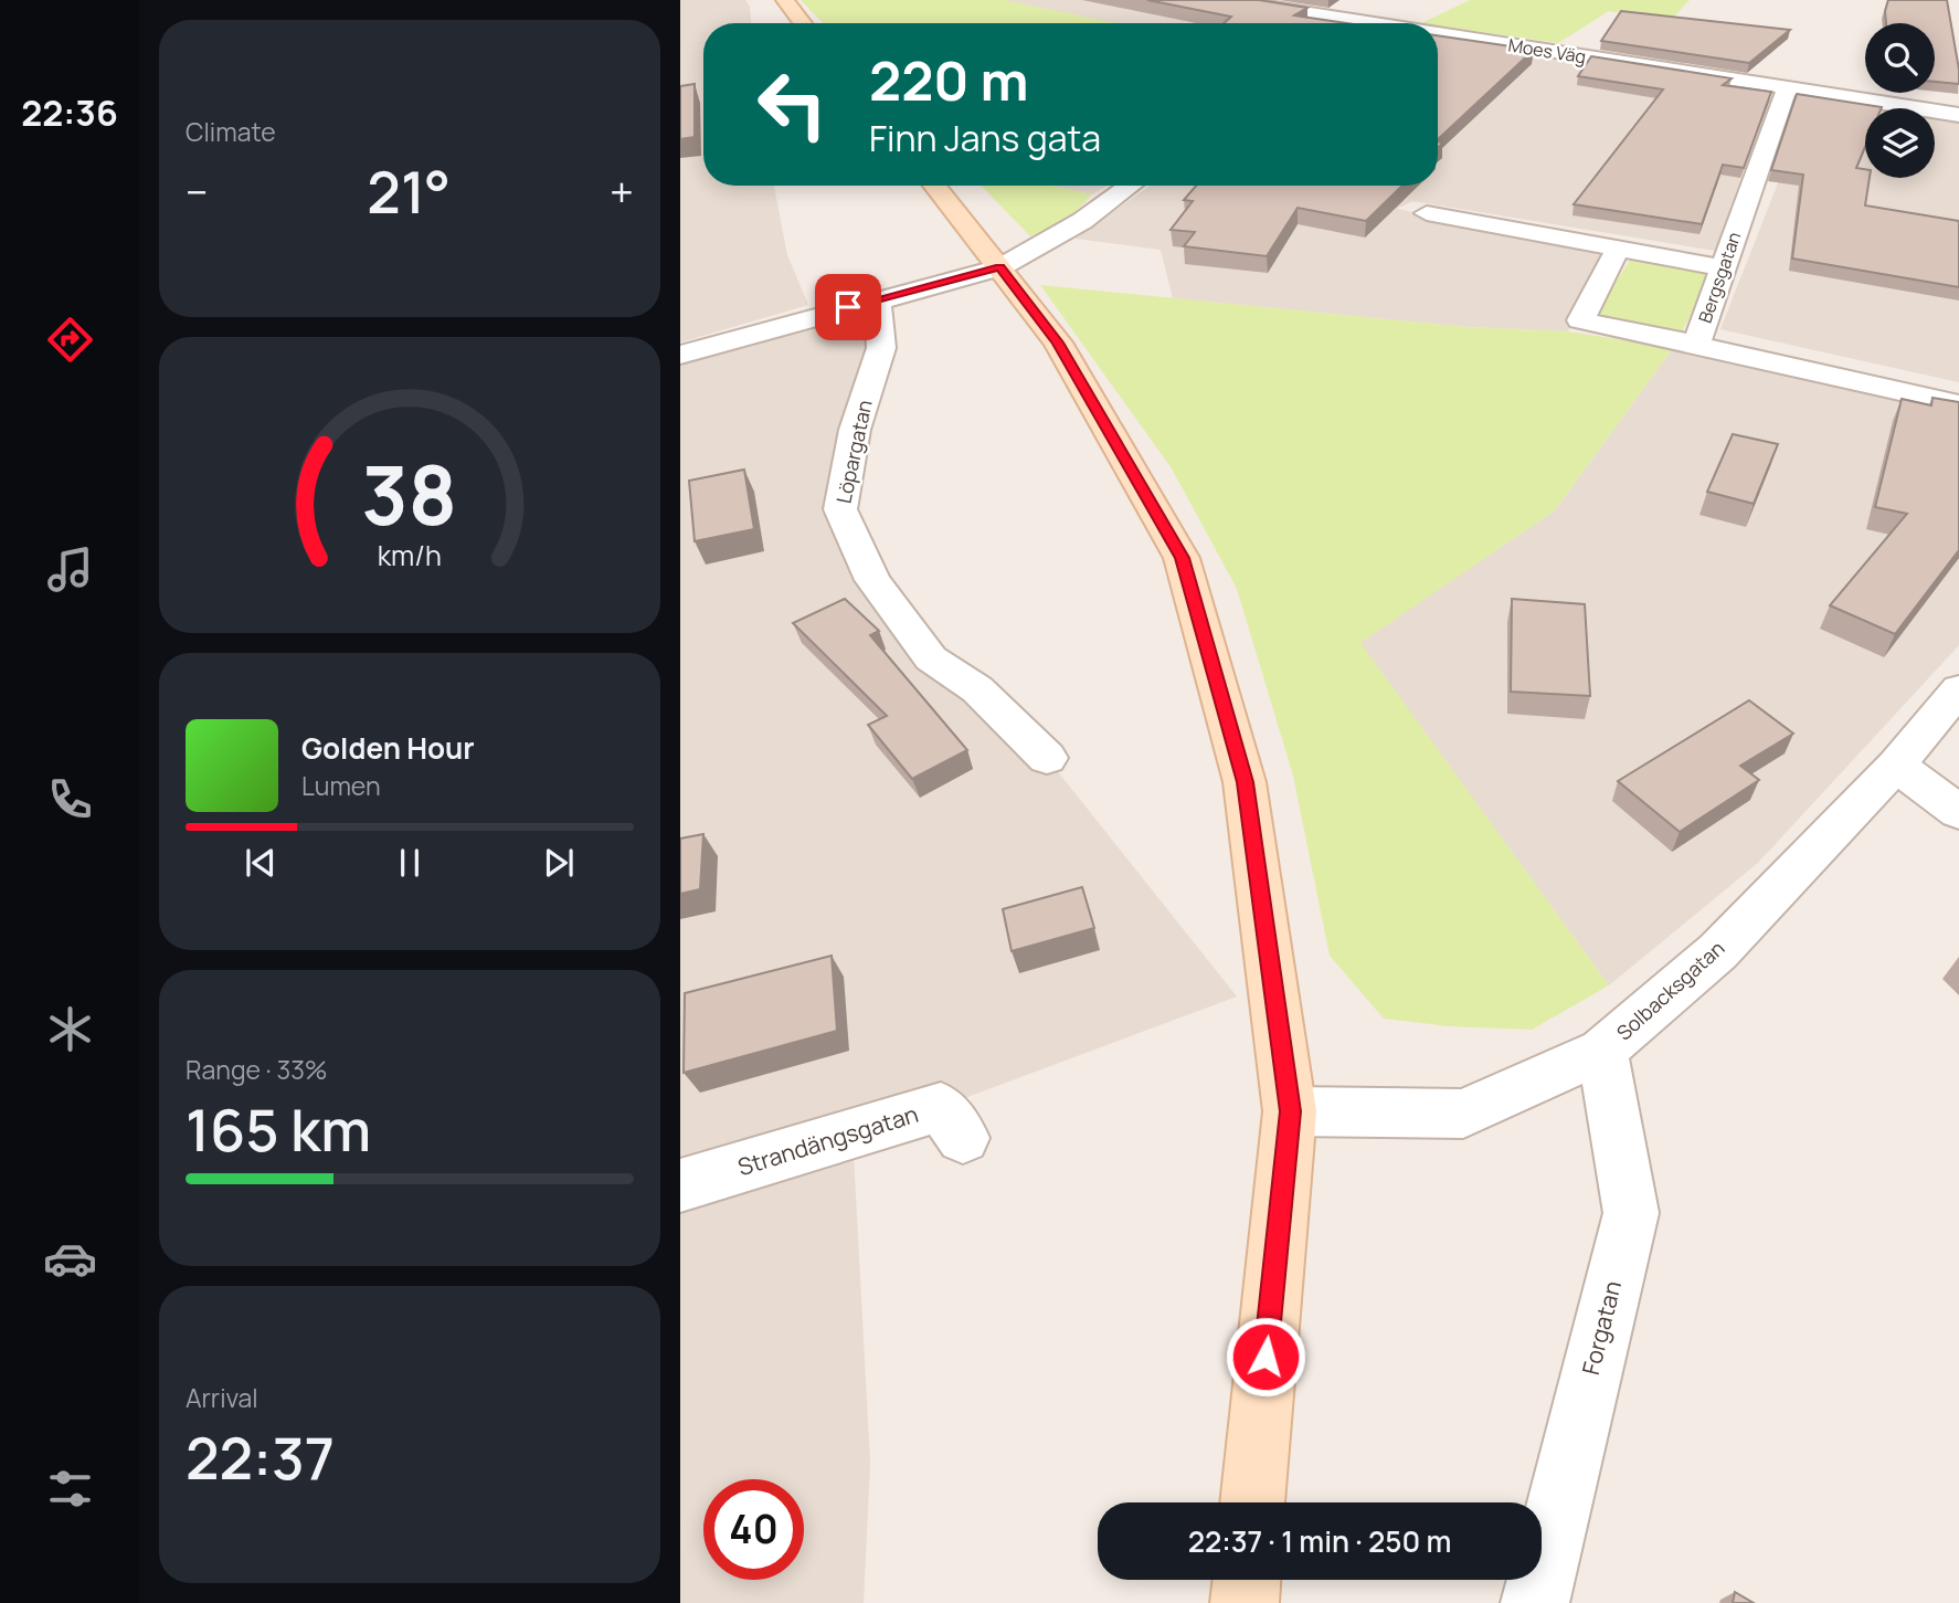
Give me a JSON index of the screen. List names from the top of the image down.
{
  "streets": {
    "street": [
      "Moes Väg",
      "Bergsgatan",
      "Löpargatan",
      "Solbacksgatan",
      "Strandängsgatan",
      "Forgatan"
    ]
  },
  "crossings": [
    ["Moes Väg", "Bergsgatan"],
    ["Solbacksgatan", "Forgatan"]
  ],
  "page": {
    "tabs": "22:36",
    "tile": [
      "Climate",
      ["Range · 33%", "165 km"],
      ["Arrival", "22:37"]
    ],
    "turn": ["220 m", "Finn Jans gata"],
    "heat": ["−", "21°", "+"],
    "song": ["Golden Hour", "Lumen"],
    "limit": "40",
    "trip": "22:37 · 1 min · 250 m",
    "gauge": ["38", "km/h"]
  }
}
